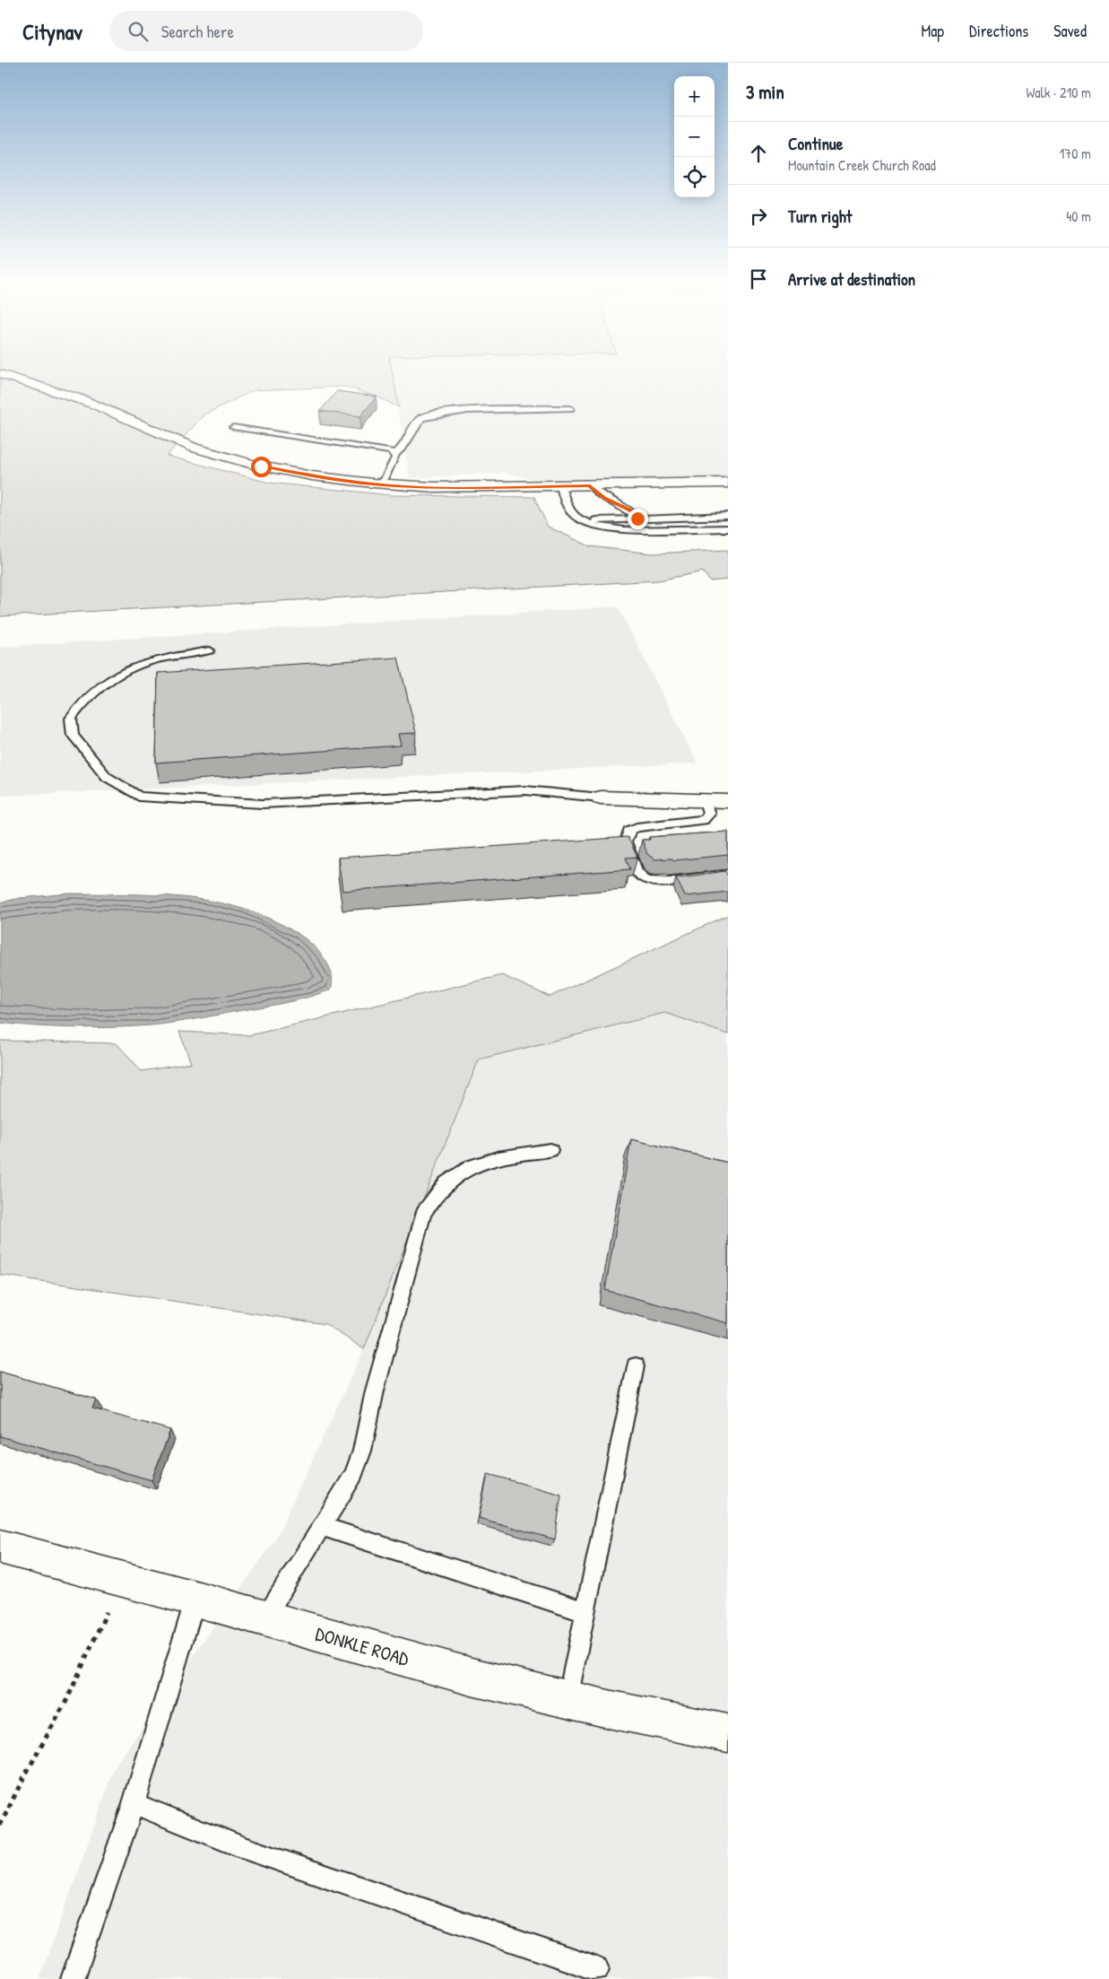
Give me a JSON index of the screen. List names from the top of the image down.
{
  "streets": {
    "street": ["DONKLE ROAD"]
  },
  "page": {
    "header": "Citynav",
    "search": "Search here",
    "nav": ["Map", "Directions", "Saved"],
    "heading": ["3 min", "Walk · 210 m"],
    "map_buttons": ["+", "−"],
    "list": [
      ["Continue", "Mountain Creek Church Road", "170 m"],
      ["Turn right", "40 m"],
      "Arrive at destination"
    ]
  }
}
